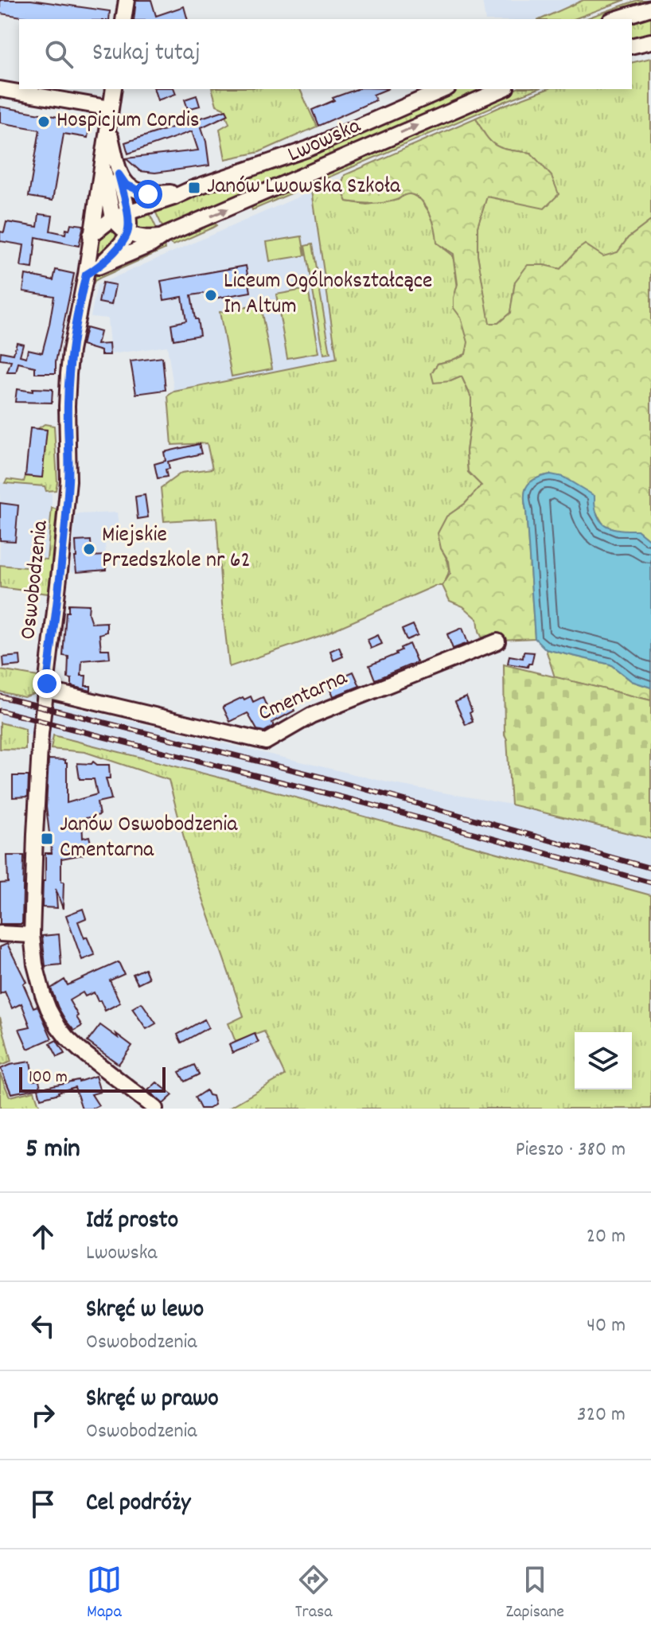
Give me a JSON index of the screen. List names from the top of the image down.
{
  "streets": {
    "street": ["Lwowska", "Oswobodzenia", "Cmentarna"]
  },
  "crossings": [
    ["Lwowska", "Oswobodzenia"],
    ["Oswobodzenia", "Cmentarna"]
  ],
  "places": {
    "other": ["Hospicjum Cordis", "Liceum Ogólnokształcące In Altum", "Miejskie Przedszkole nr 62"],
    "transit": ["Janów Lwowska Szkoła", "Janów Oswobodzenia Cmentarna"]
  },
  "scale_bar": "100 m",
  "page": {
    "search": "Szukaj tutaj",
    "scale": "100 m",
    "heading": ["5 min", "Pieszo · 380 m"],
    "list": [
      ["Idź prosto", "Lwowska", "20 m"],
      ["Skręć w lewo", "Oswobodzenia", "40 m"],
      ["Skręć w prawo", "Oswobodzenia", "320 m"],
      "Cel podróży"
    ],
    "nav": ["Mapa", "Trasa", "Zapisane"]
  }
}
